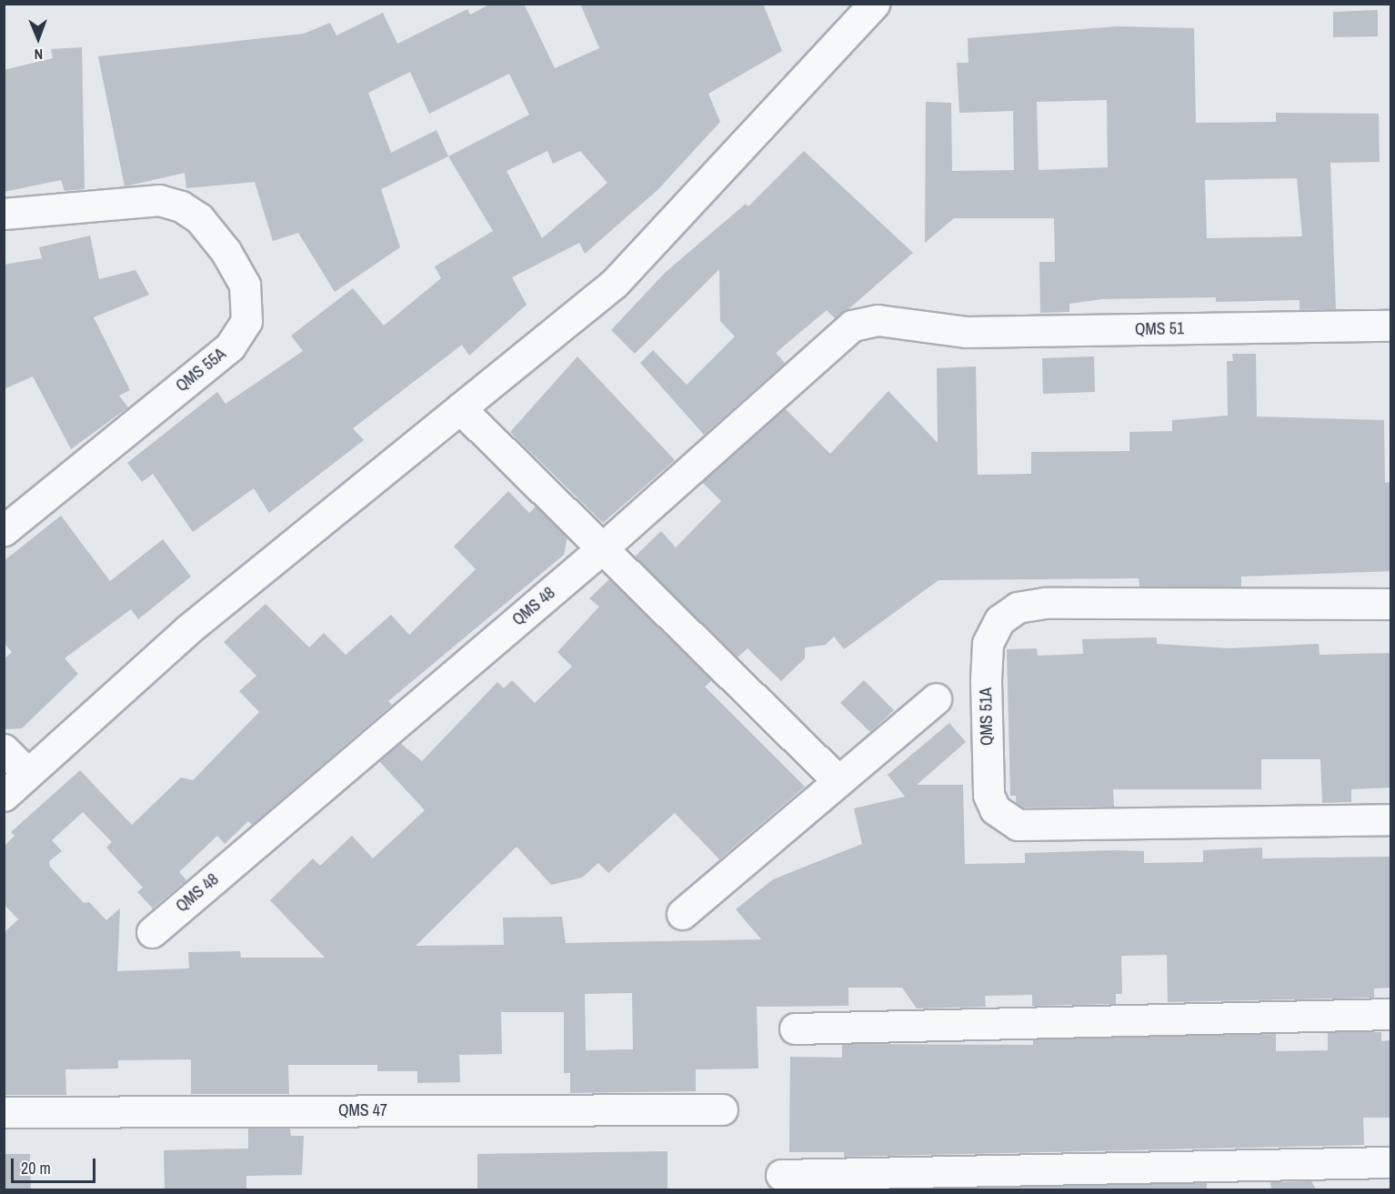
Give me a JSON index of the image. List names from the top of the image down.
{
  "streets": {
    "street": [
      "QMS 51",
      "QMS 55A",
      "QMS 48",
      "QMS 51A",
      "QMS 47"
    ]
  },
  "crossings": [
    ["QMS 51", "QMS 48"]
  ],
  "scale_bar": "20 m",
  "north": "bottom"
}
